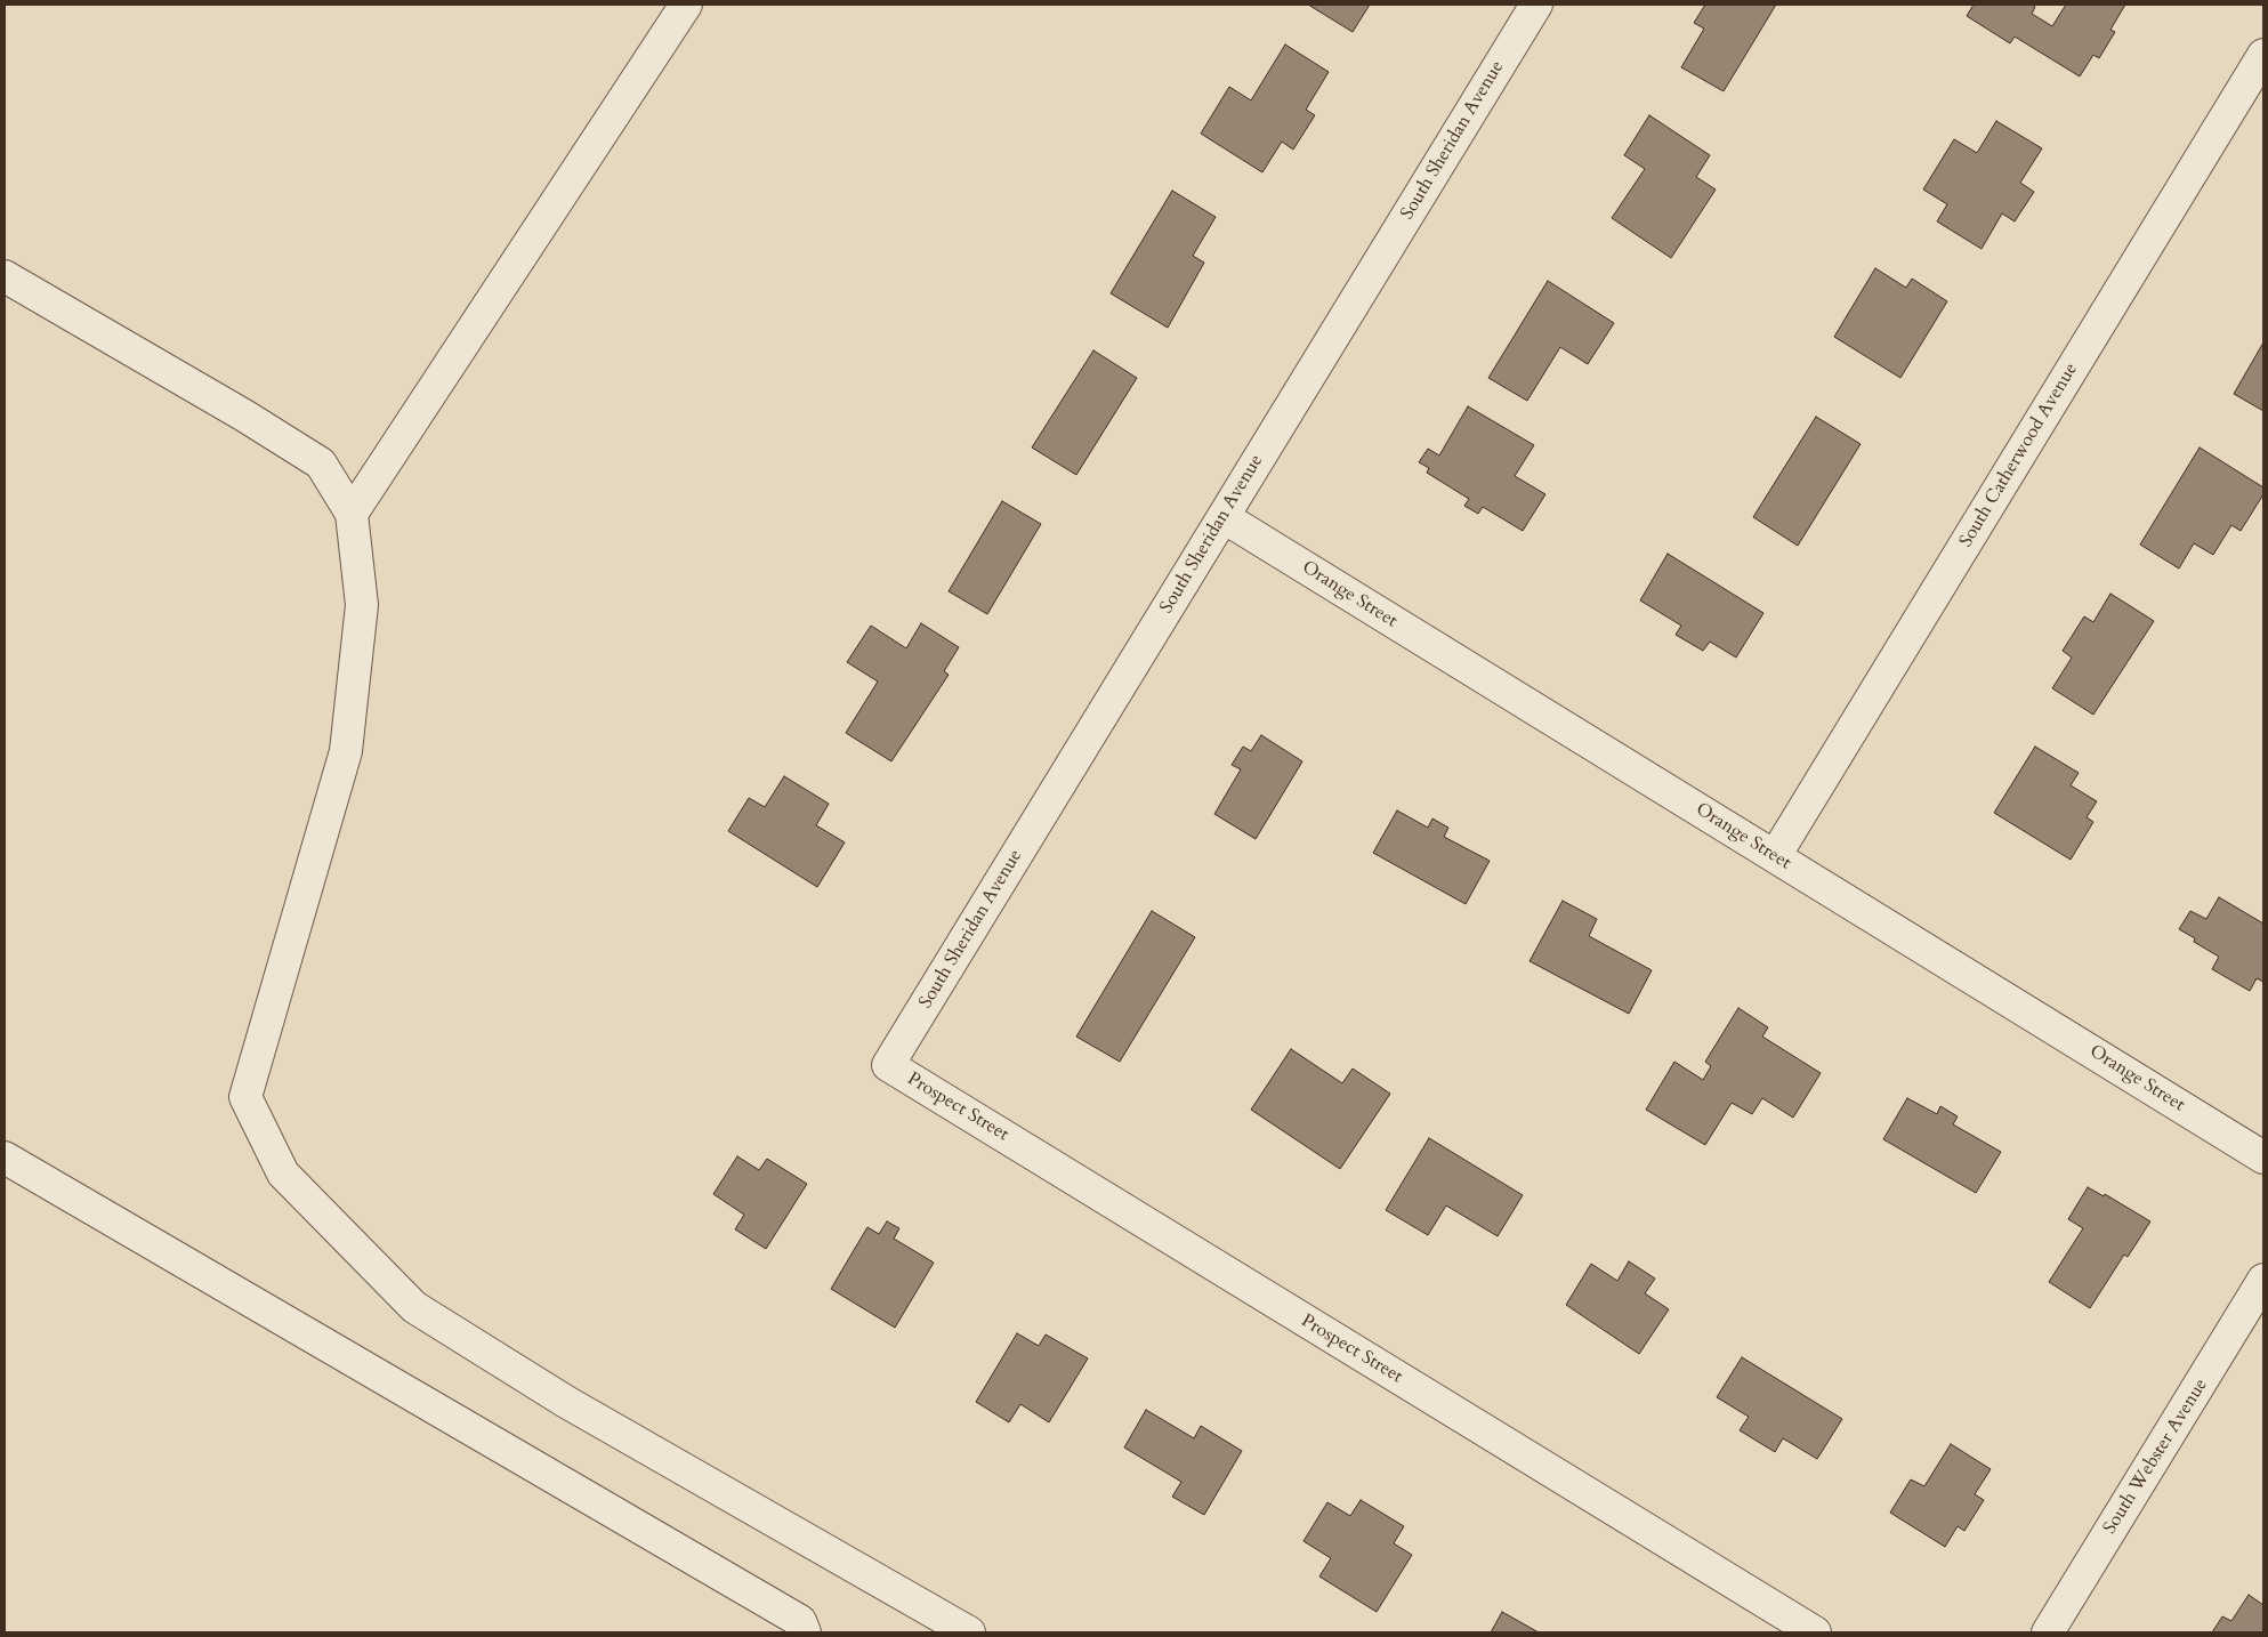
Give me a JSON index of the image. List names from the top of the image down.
{
  "streets": {
    "street": [
      "South Sheridan Avenue",
      "South Catherwood Avenue",
      "Orange Street",
      "Prospect Street",
      "South Webster Avenue"
    ]
  },
  "crossings": [
    ["South Sheridan Avenue", "Orange Street"],
    ["South Sheridan Avenue", "Prospect Street"],
    ["South Catherwood Avenue", "Orange Street"]
  ]
}
